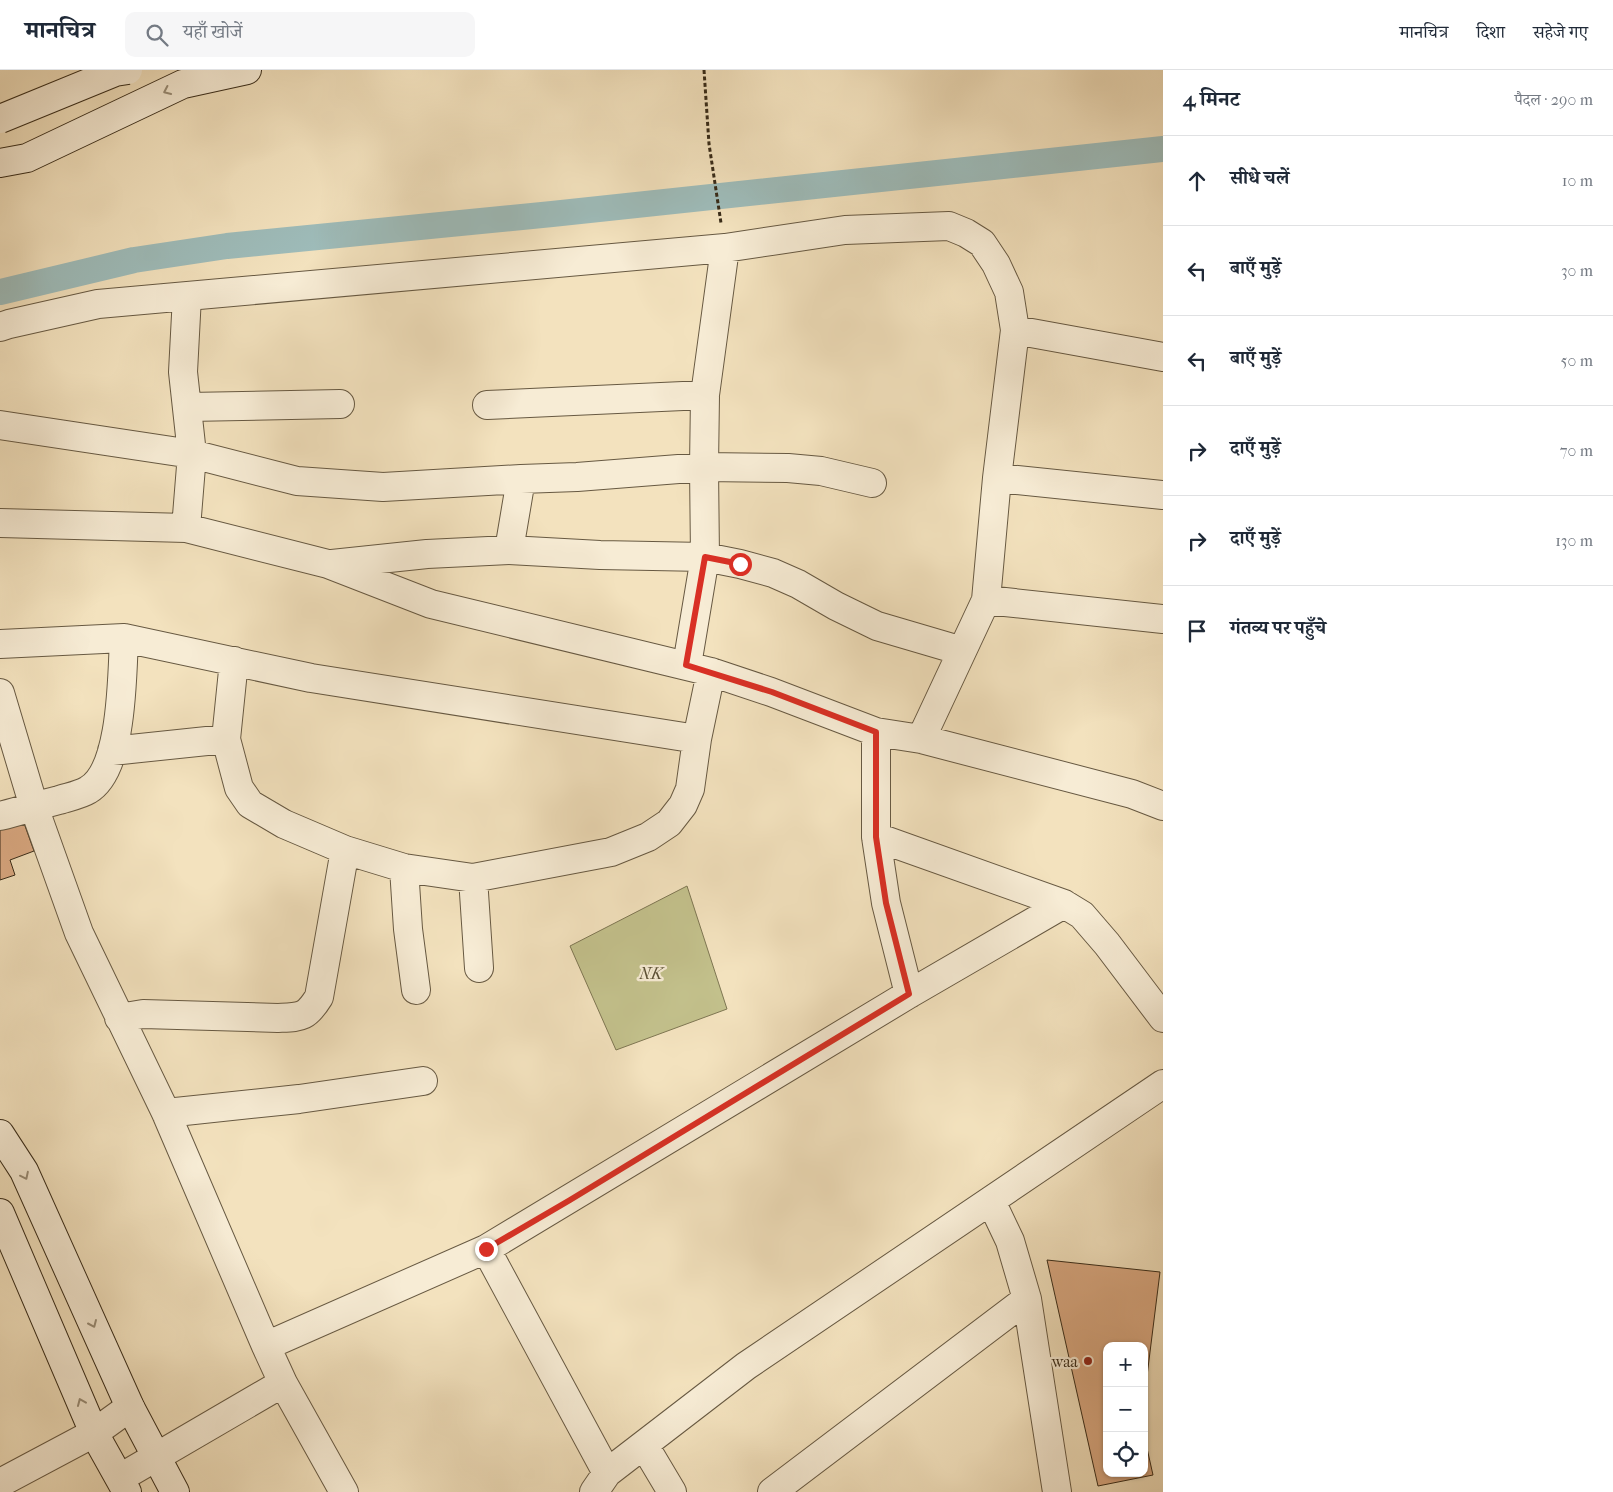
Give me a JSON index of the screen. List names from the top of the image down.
{
  "parks": ["NK"],
  "places": ["waa"],
  "page": {
    "header": "मानचित्र",
    "search": "यहाँ खोजें",
    "nav": ["मानचित्र", "दिशा", "सहेजे गए"],
    "heading": ["4 मिनट", "पैदल · 290 m"],
    "list": [
      ["सीधे चलें", "10 m"],
      ["बाएँ मुड़ें", "30 m"],
      ["बाएँ मुड़ें", "50 m"],
      ["दाएँ मुड़ें", "70 m"],
      ["दाएँ मुड़ें", "130 m"],
      "गंतव्य पर पहुँचे"
    ],
    "map_buttons": ["+", "−"]
  }
}
